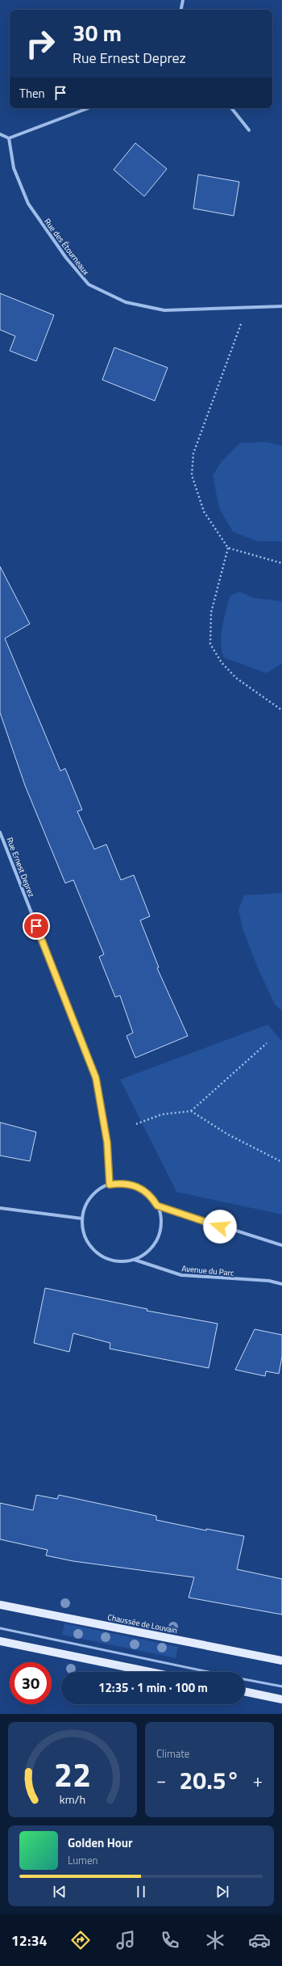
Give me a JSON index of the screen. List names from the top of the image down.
{
  "streets": {
    "main road": ["Chaussée de Louvain"],
    "street": ["Rue des Étourneaux", "Rue Ernest Deprez", "Avenue du Parc"]
  },
  "crossings": [
    ["Rue Ernest Deprez", "Avenue du Parc"]
  ],
  "page": {
    "turn": ["30 m", "Rue Ernest Deprez"],
    "then": "Then",
    "limit": "30",
    "trip": "12:35 · 1 min · 100 m",
    "tile": "Climate",
    "heat": ["−", "20.5°", "+"],
    "song": ["Golden Hour", "Lumen"],
    "tabs": "12:34",
    "gauge": ["22", "km/h"]
  }
}
